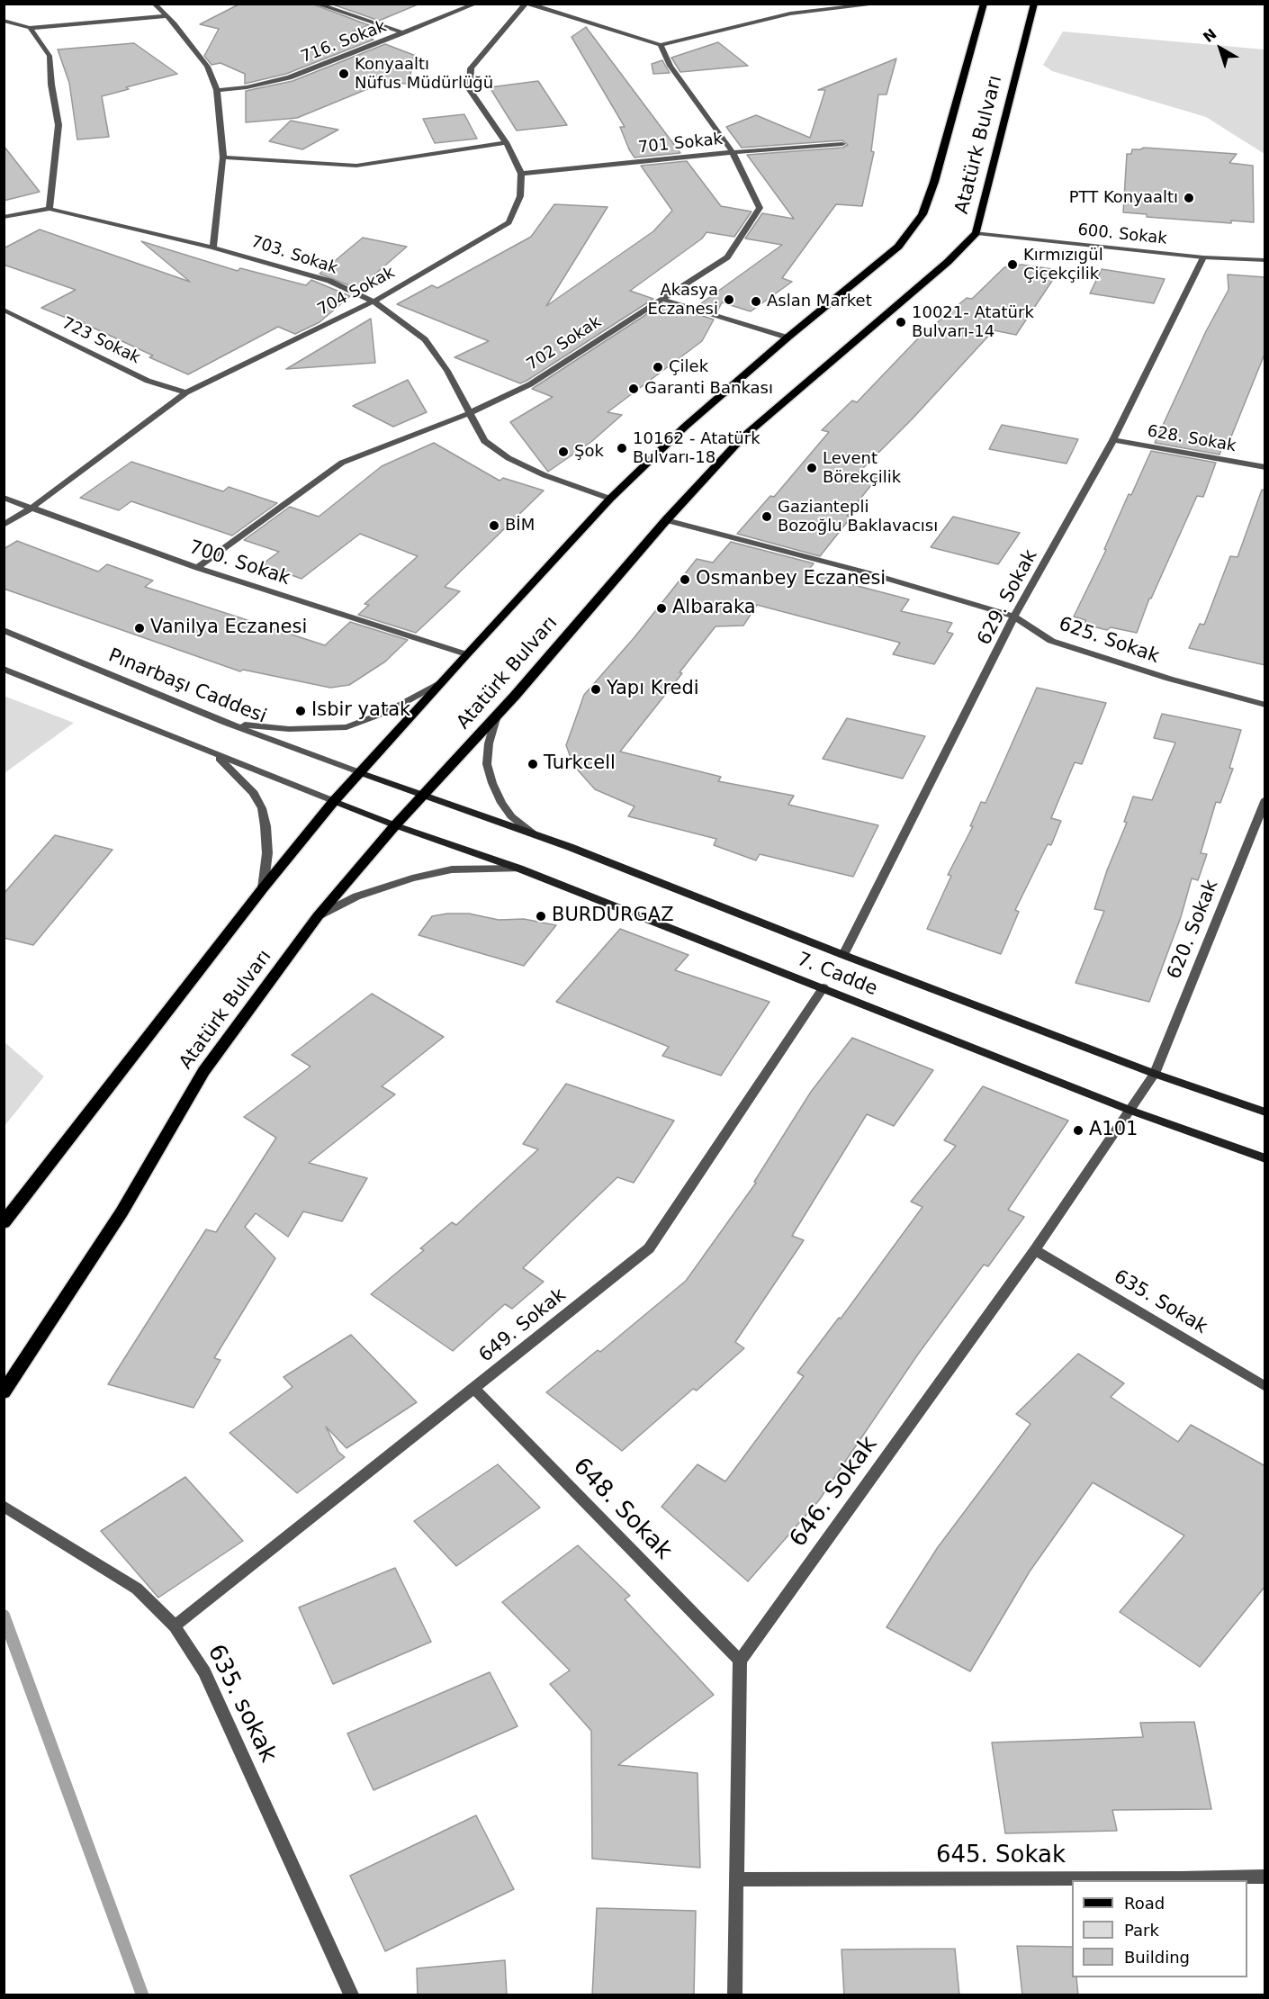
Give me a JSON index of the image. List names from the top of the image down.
{
  "streets": {
    "main road": ["Atatürk Bulvarı", "7. Cadde"],
    "street": [
      "716. Sokak",
      "701 Sokak",
      "600. Sokak",
      "703. Sokak",
      "704 Sokak",
      "723 Sokak",
      "702 Sokak",
      "628. Sokak",
      "700. Sokak",
      "629. Sokak",
      "625. Sokak",
      "Pınarbaşı Caddesi",
      "620. Sokak",
      "635. Sokak",
      "649. Sokak",
      "646. Sokak",
      "648. Sokak",
      "635. sokak",
      "645. Sokak"
    ]
  },
  "crossings": [
    ["701 Sokak", "704 Sokak"],
    ["701 Sokak", "702 Sokak"],
    ["Atatürk Bulvarı", "600. Sokak"],
    ["Atatürk Bulvarı", "703. Sokak"],
    ["Atatürk Bulvarı", "700. Sokak"],
    ["Atatürk Bulvarı", "625. Sokak"],
    ["Atatürk Bulvarı", "Pınarbaşı Caddesi"],
    ["Atatürk Bulvarı", "7. Cadde"],
    ["600. Sokak", "629. Sokak"],
    ["703. Sokak", "704 Sokak"],
    ["703. Sokak", "702 Sokak"],
    ["704 Sokak", "723 Sokak"],
    ["704 Sokak", "700. Sokak"],
    ["702 Sokak", "700. Sokak"],
    ["628. Sokak", "629. Sokak"],
    ["629. Sokak", "625. Sokak"],
    ["629. Sokak", "7. Cadde"],
    ["Pınarbaşı Caddesi", "7. Cadde"],
    ["620. Sokak", "7. Cadde"],
    ["620. Sokak", "646. Sokak"],
    ["7. Cadde", "649. Sokak"],
    ["7. Cadde", "646. Sokak"],
    ["635. Sokak", "646. Sokak"],
    ["649. Sokak", "648. Sokak"],
    ["649. Sokak", "635. sokak"],
    ["646. Sokak", "648. Sokak"]
  ],
  "places": [
    "Konyaaltı Nüfus Müdürlüğü",
    "PTT Konyaaltı",
    "Kırmızıgül Çiçekçilik",
    "Akasya Eczanesi",
    "Aslan Market",
    "10021- Atatürk Bulvarı-14",
    "Çilek",
    "Garanti Bankası",
    "10162 - Atatürk Bulvarı-18",
    "Şok",
    "Levent Börekçilik",
    "Gaziantepli Bozoğlu Baklavacısı",
    "BİM",
    "Osmanbey Eczanesi",
    "Albaraka",
    "Vanilya Eczanesi",
    "Yapı Kredi",
    "Isbir yatak",
    "Turkcell",
    "BURDURGAZ",
    "A101"
  ],
  "legend": ["Road", "Park", "Building"],
  "north": "top left"
}
